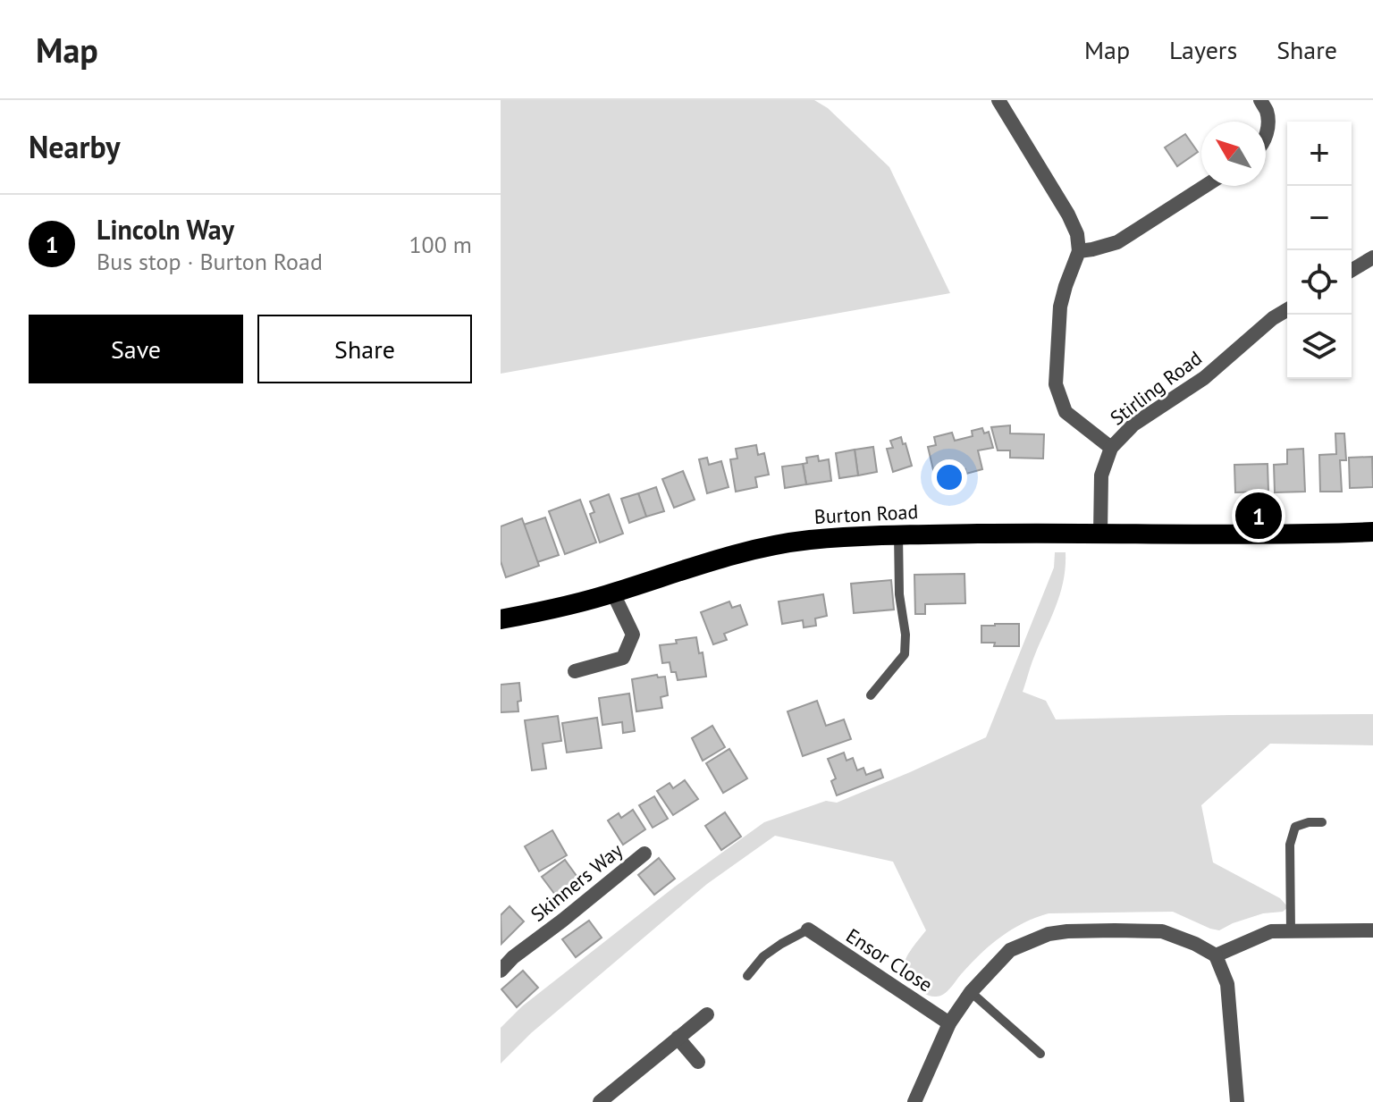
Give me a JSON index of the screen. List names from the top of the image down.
{
  "streets": {
    "highway": ["Burton Road"],
    "street": ["Stirling Road", "Skinners Way", "Ensor Close"]
  },
  "crossings": [
    ["Stirling Road", "Burton Road"]
  ],
  "north": "top left",
  "page": {
    "header": "Map",
    "nav": ["Map", "Layers", "Share"],
    "heading": "Nearby",
    "map_buttons": ["+", "−"],
    "list": [
      {
        "mark": "1",
        "name": "Lincoln Way",
        "note": "Bus stop · Burton Road",
        "value": "100 m"
      }
    ],
    "buttons": ["Save", "Share"],
    "pins": "1"
  }
}
